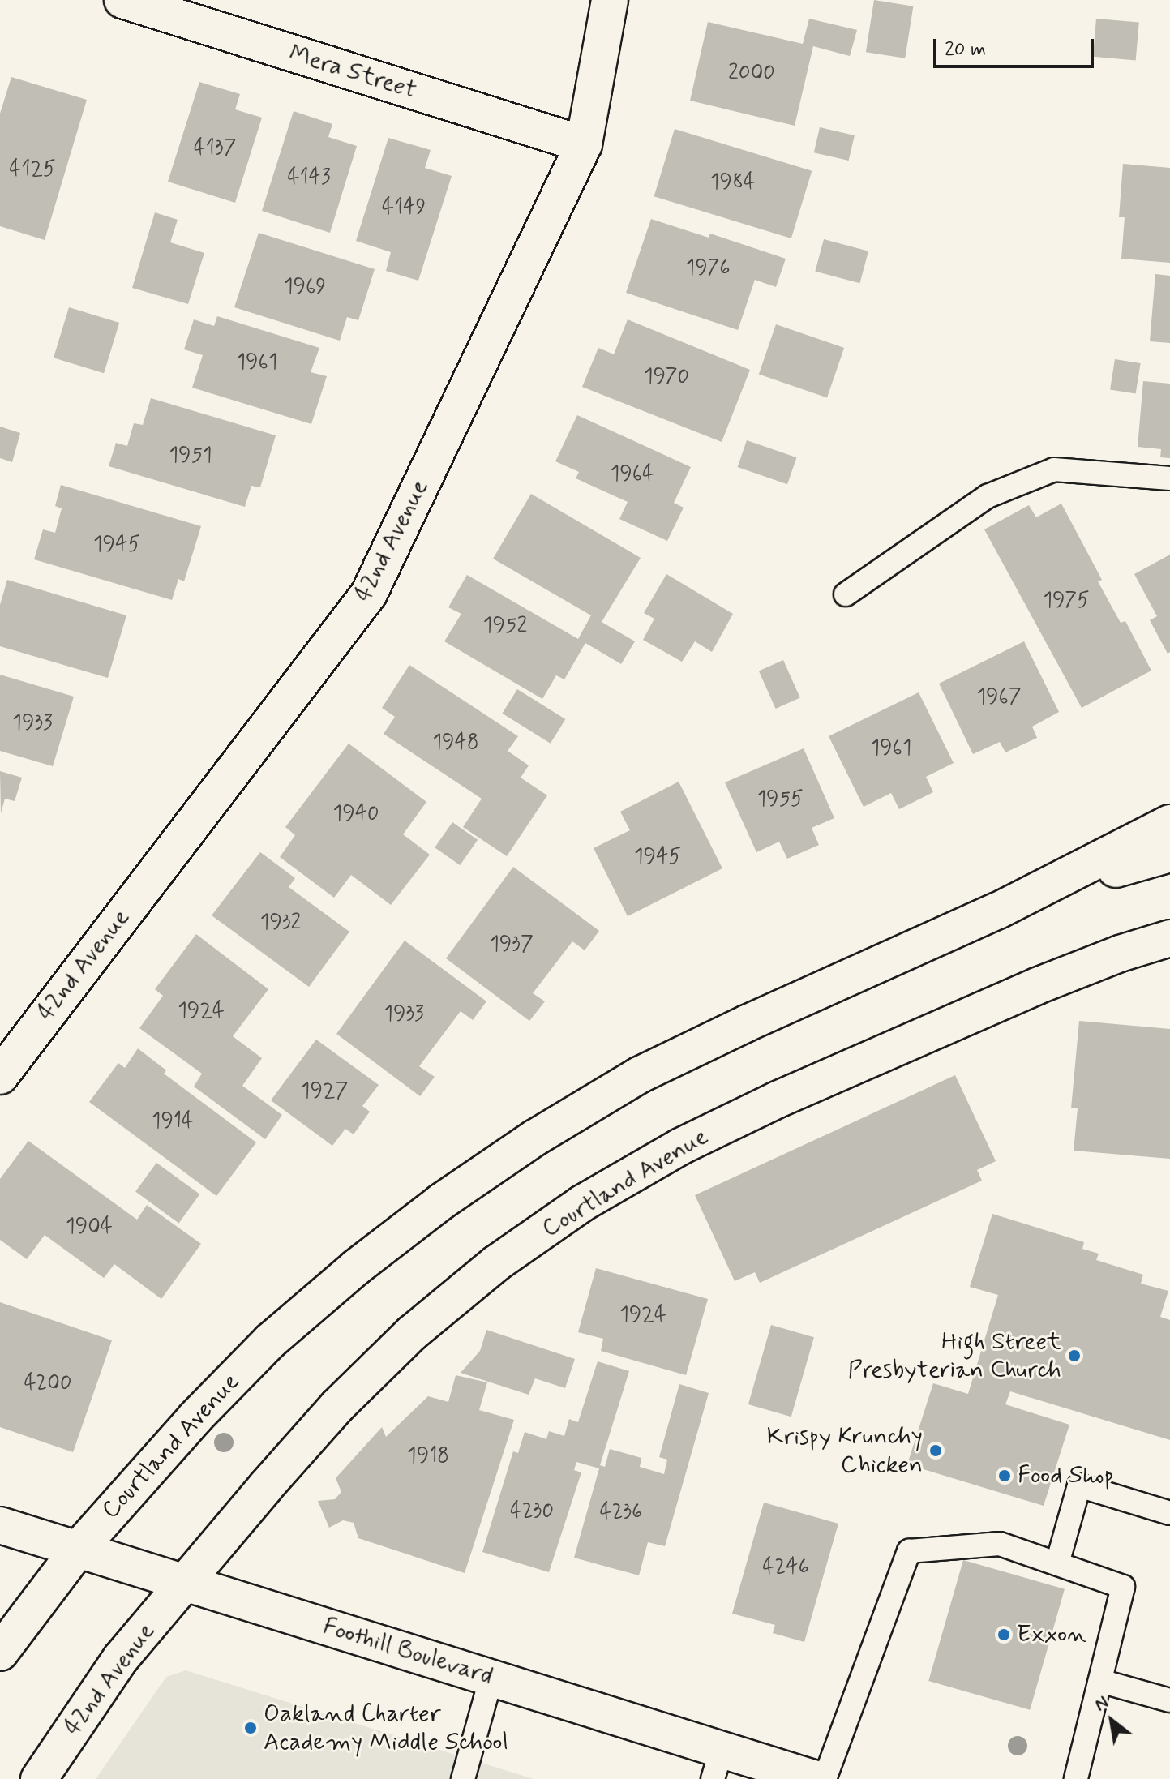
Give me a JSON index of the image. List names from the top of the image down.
{
  "streets": {
    "main road": [
      "Mera Street",
      "42nd Avenue",
      "Courtland Avenue",
      "Foothill Boulevard"
    ]
  },
  "crossings": [
    ["Mera Street", "42nd Avenue"],
    ["42nd Avenue", "Courtland Avenue"],
    ["42nd Avenue", "Foothill Boulevard"],
    ["Courtland Avenue", "Foothill Boulevard"]
  ],
  "places": [
    "High Street Presbyterian Church",
    "Krispy Krunchy Chicken",
    "Food Shop",
    "Exxon",
    "Oakland Charter Academy Middle School"
  ],
  "house_numbers": [
    "2000",
    "4137",
    "4125",
    "4143",
    "1984",
    "4149",
    "1976",
    "1969",
    "1961",
    "1970",
    "1951",
    "1964",
    "1945",
    "1975",
    "1952",
    "1967",
    "1933",
    "1948",
    "1961",
    "1955",
    "1940",
    "1945",
    "1932",
    "1937",
    "1924",
    "1933",
    "1927",
    "1914",
    "1904",
    "1924",
    "4200",
    "1918",
    "4230",
    "4236",
    "4246"
  ],
  "scale_bar": "20 m",
  "north": "top left"
}
